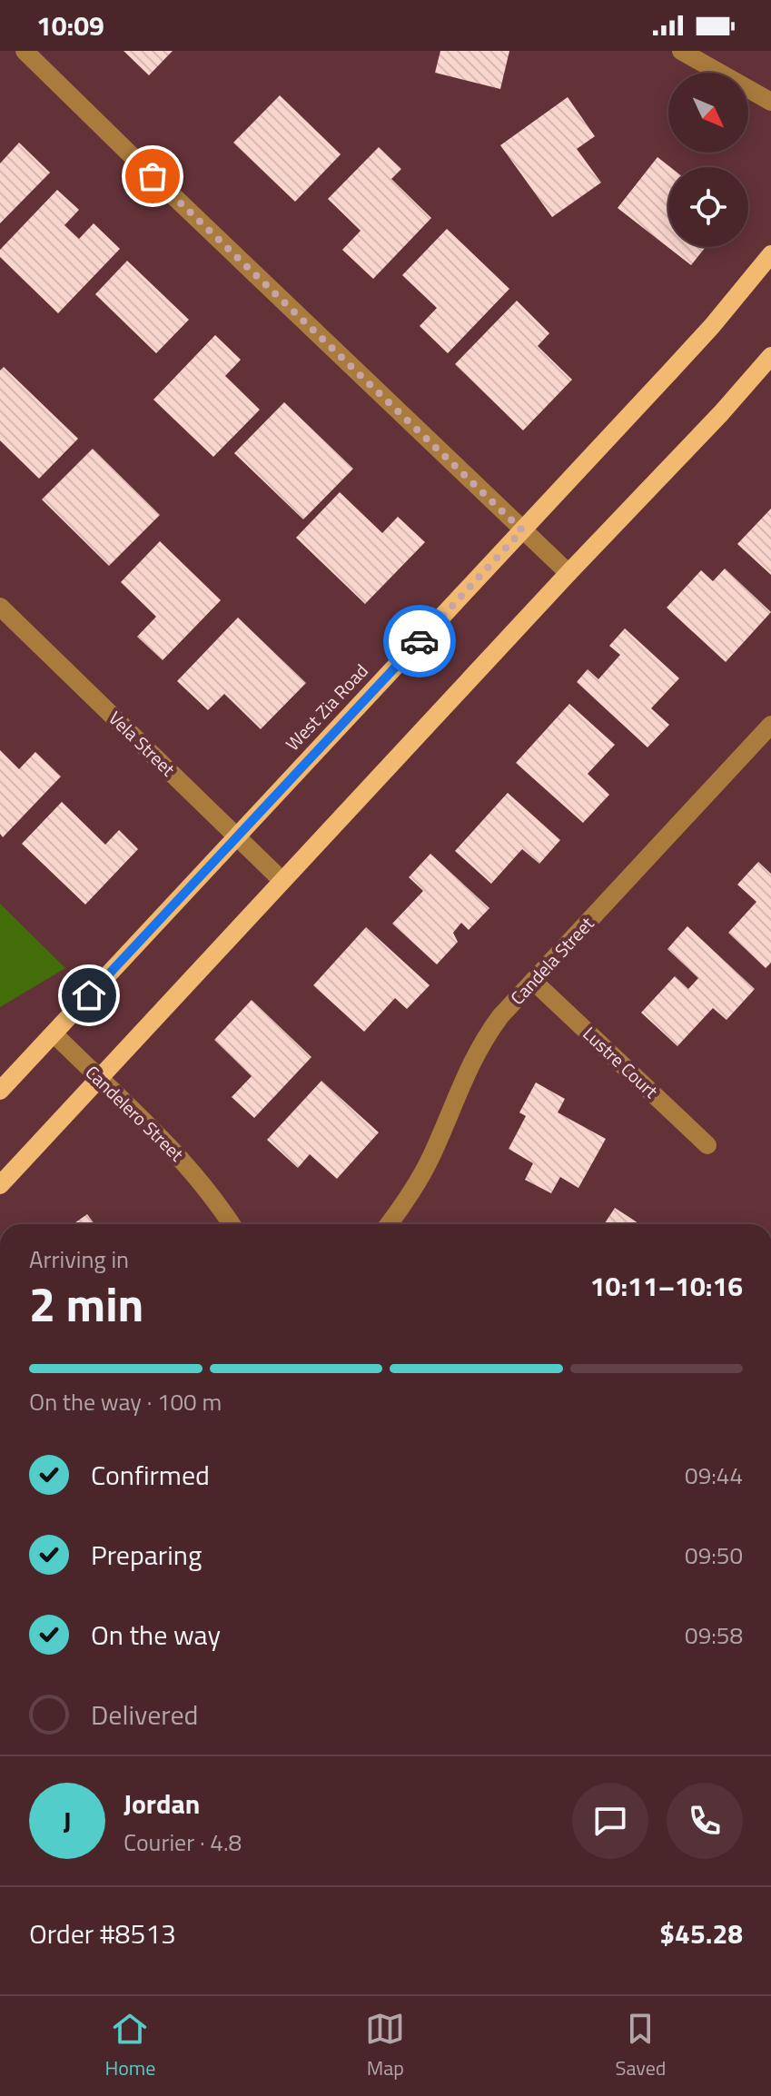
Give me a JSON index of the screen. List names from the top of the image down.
{
  "streets": {
    "main road": ["West Zia Road"],
    "street": [
      "Vela Street",
      "Candela Street",
      "Lustre Court",
      "Candelero Street"
    ]
  },
  "crossings": [
    ["West Zia Road", "Vela Street"],
    ["West Zia Road", "Candelero Street"],
    ["Candela Street", "Lustre Court"]
  ],
  "north": "bottom right",
  "page": {
    "status": "10:09",
    "heading": ["2 min", "Arriving in", "10:11–10:16"],
    "panel": [
      "Jordan",
      "Courier · 4.8",
      "Order #8513",
      "$45.28"
    ],
    "bar": "On the way · 100 m",
    "list": [
      ["Confirmed", "09:44"],
      ["Preparing", "09:50"],
      ["On the way", "09:58"],
      "Delivered"
    ],
    "round": "J",
    "tabs": ["Home", "Map", "Saved"]
  }
}
